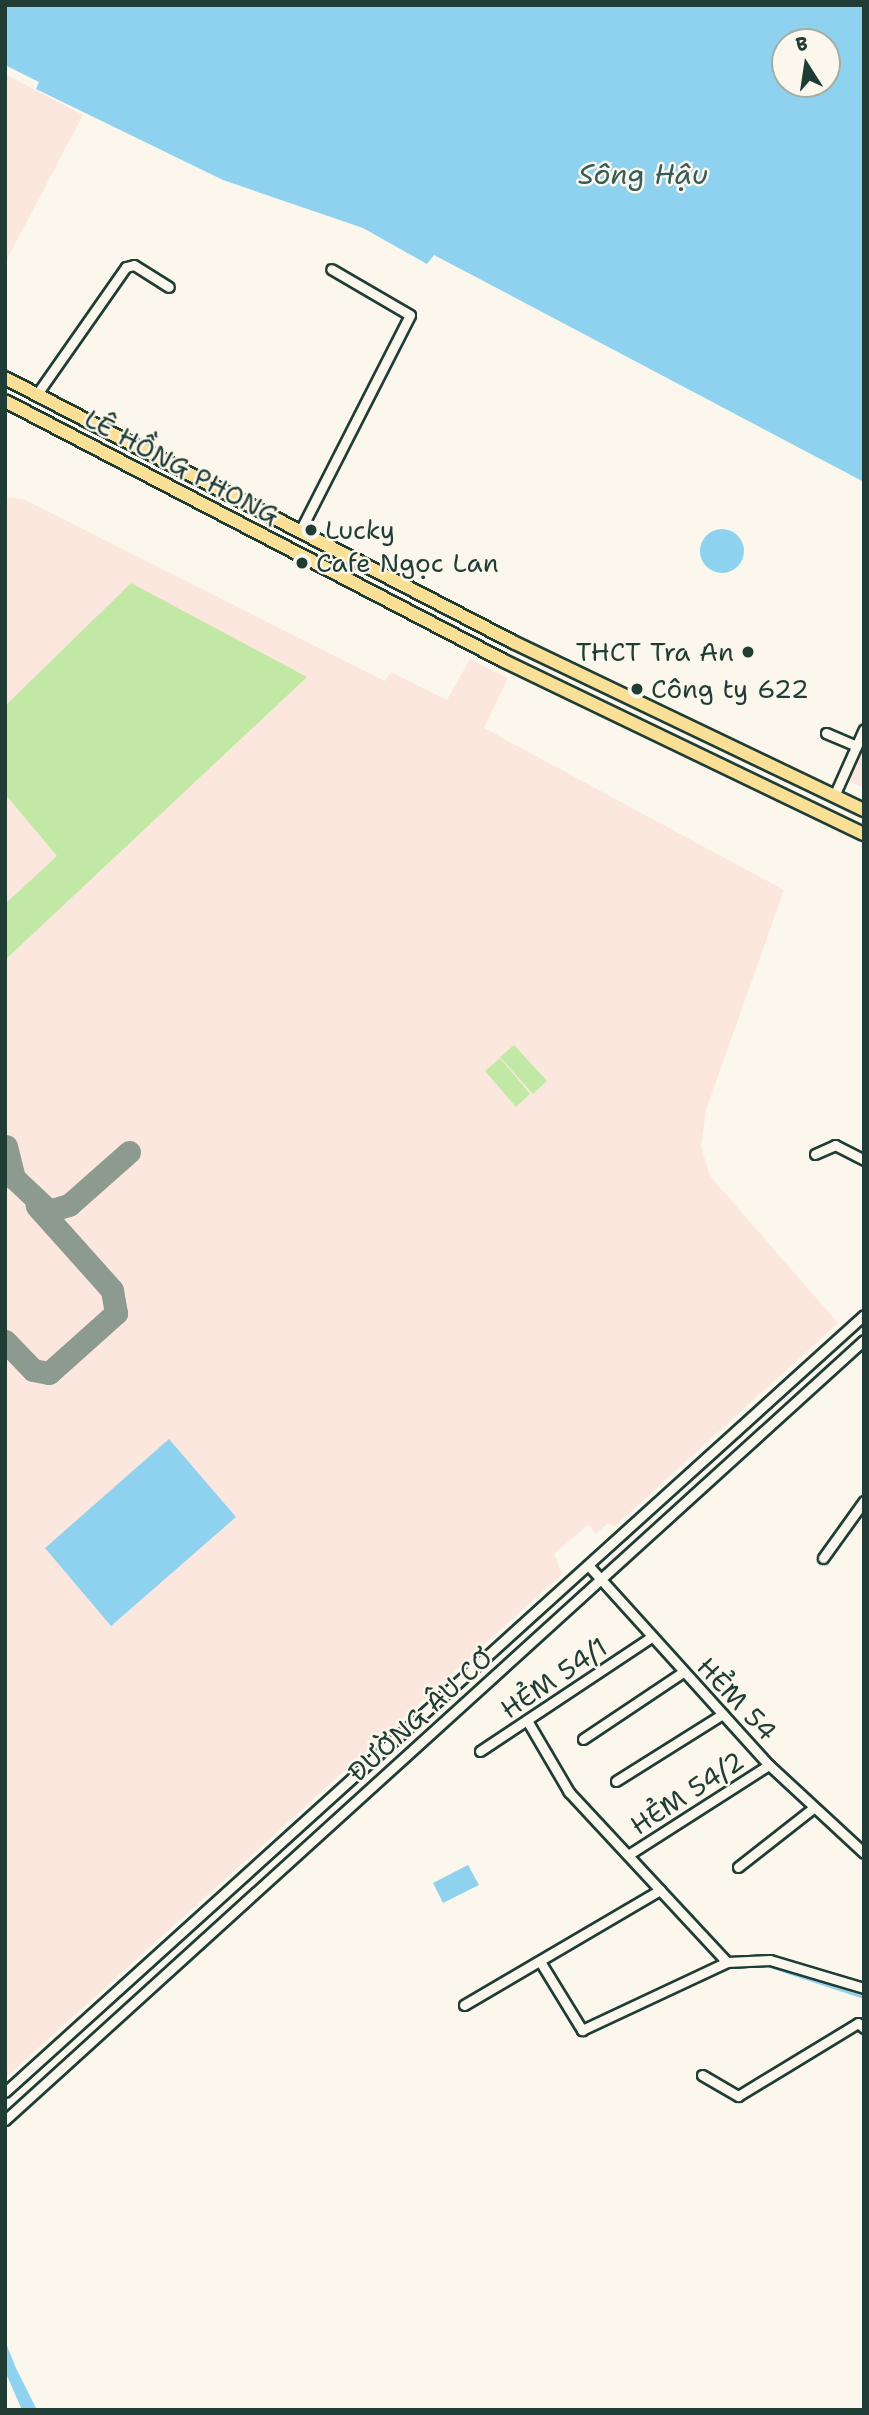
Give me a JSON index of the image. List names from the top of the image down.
{
  "streets": {
    "highway": ["LÊ HỒNG PHONG"],
    "street": [
      "HẺM 54/1",
      "HẺM 54",
      "ĐƯỜNG ÂU CƠ",
      "HẺM 54/2"
    ]
  },
  "crossings": [
    ["HẺM 54/1", "HẺM 54"],
    ["HẺM 54", "ĐƯỜNG ÂU CƠ"],
    ["HẺM 54", "HẺM 54/2"]
  ],
  "water": ["Sông Hậu"],
  "places": [
    "Lucky",
    "Cafe Ngọc Lan",
    "THCT Tra An",
    "Công ty 622"
  ],
  "north": "top"
}
